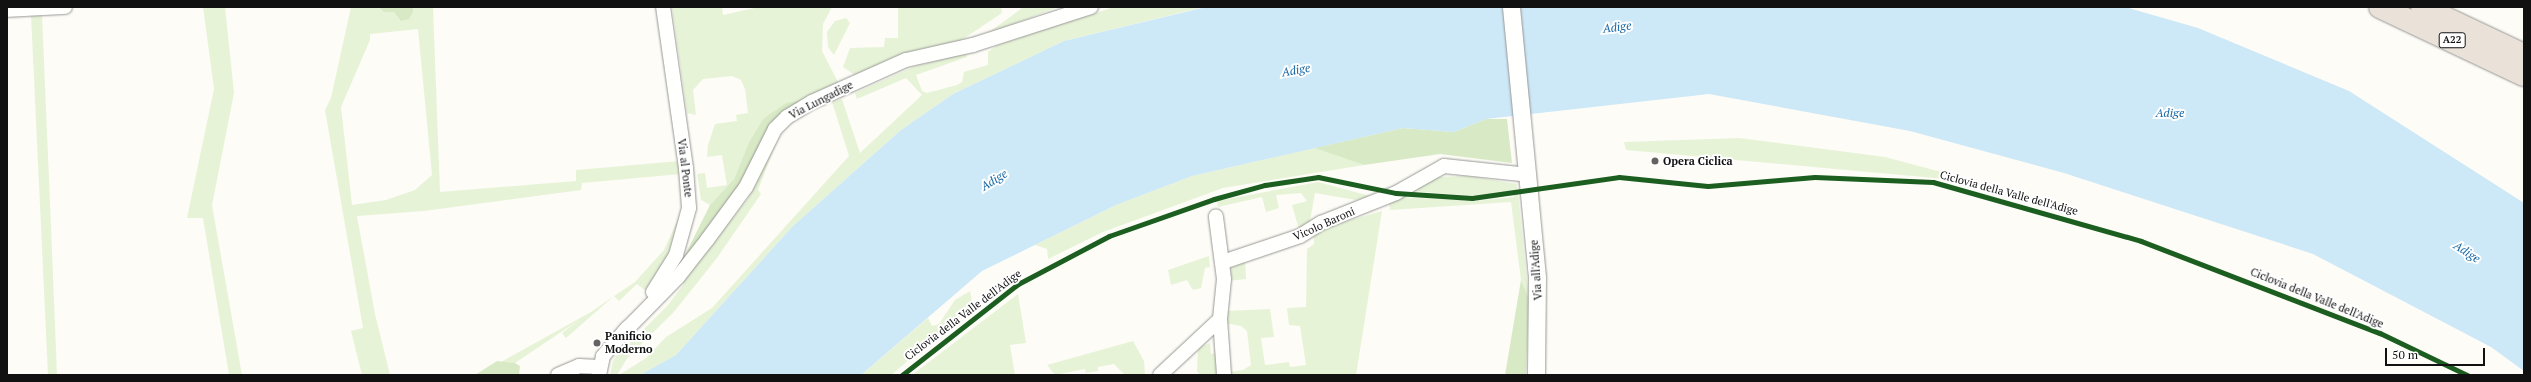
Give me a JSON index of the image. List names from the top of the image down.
{
  "streets": {
    "highway": ["A22"],
    "street": [
      "Via Lungadige",
      "Via al Ponte",
      "Vicolo Baroni",
      "Via all'Adige"
    ],
    "cycle path": ["Ciclovia della Valle dell'Adige"]
  },
  "crossings": [
    ["Via Lungadige", "Via al Ponte"],
    ["Vicolo Baroni", "Via all'Adige"]
  ],
  "water": ["Adige"],
  "places": ["Opera Ciclica", "Panificio Moderno"],
  "scale_bar": "50 m"
}
